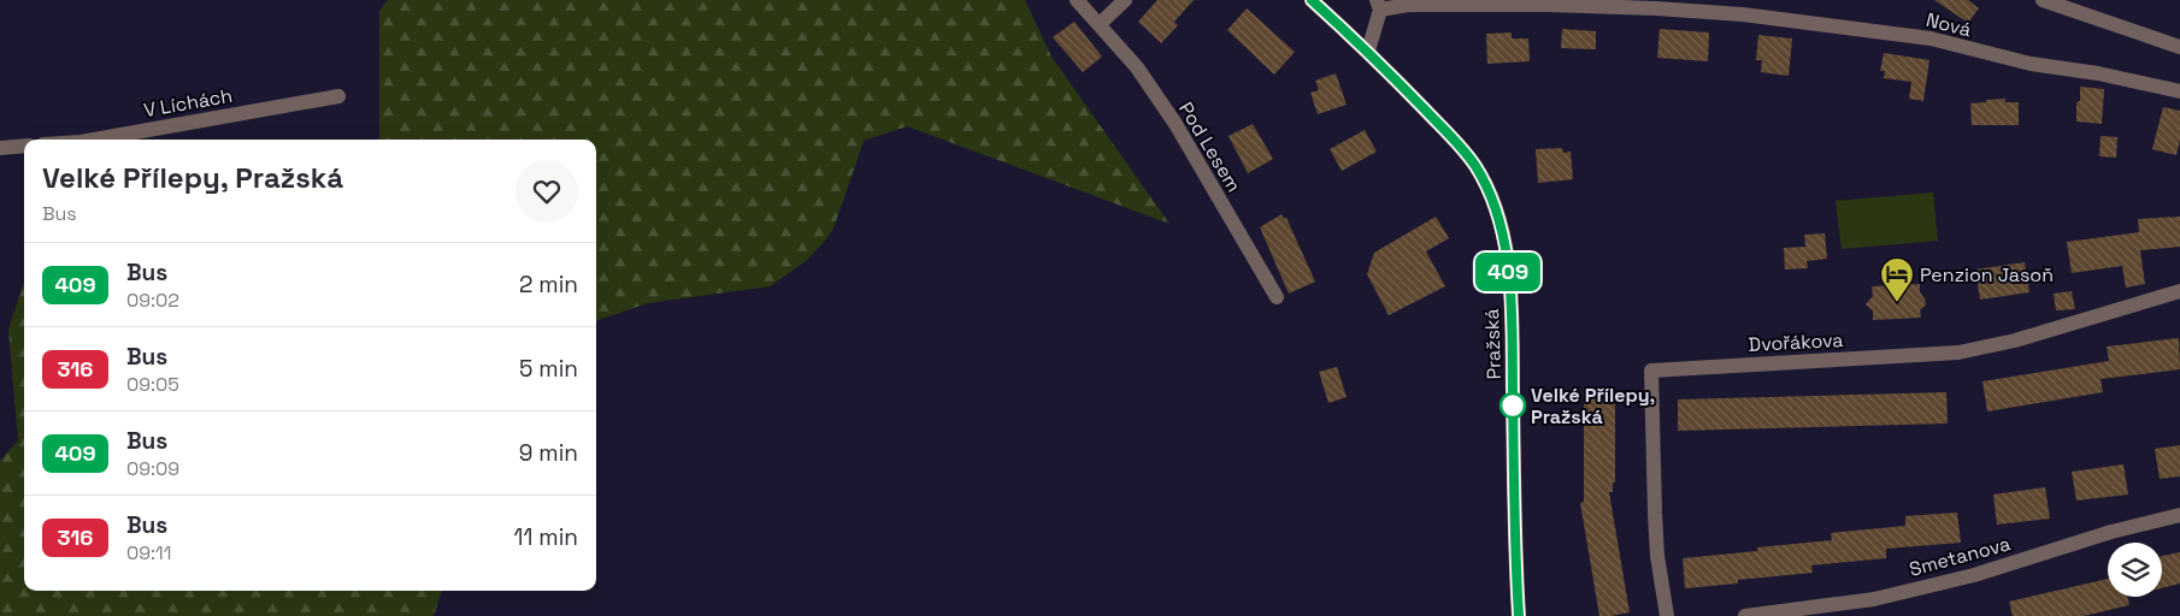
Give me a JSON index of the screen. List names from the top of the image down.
{
  "streets": {
    "main road": ["Pražská"],
    "street": [
      "Nová",
      "V Líchách",
      "Pod Lesem",
      "Dvořákova",
      "Smetanova"
    ]
  },
  "places": {
    "hotel": ["Penzion Jasoň"],
    "other": ["Velké Přílepy, Pražská"]
  },
  "lines": ["bus line 409"],
  "page": {
    "on_map": "409",
    "heading": ["Velké Přílepy, Pražská", "Bus"],
    "list": [
      {
        "mark": "409",
        "name": "Bus",
        "note": "09:02",
        "value": "2 min"
      },
      {
        "mark": "316",
        "name": "Bus",
        "note": "09:05",
        "value": "5 min"
      },
      {
        "mark": "409",
        "name": "Bus",
        "note": "09:09",
        "value": "9 min"
      },
      {
        "mark": "316",
        "name": "Bus",
        "note": "09:11",
        "value": "11 min"
      }
    ]
  }
}
